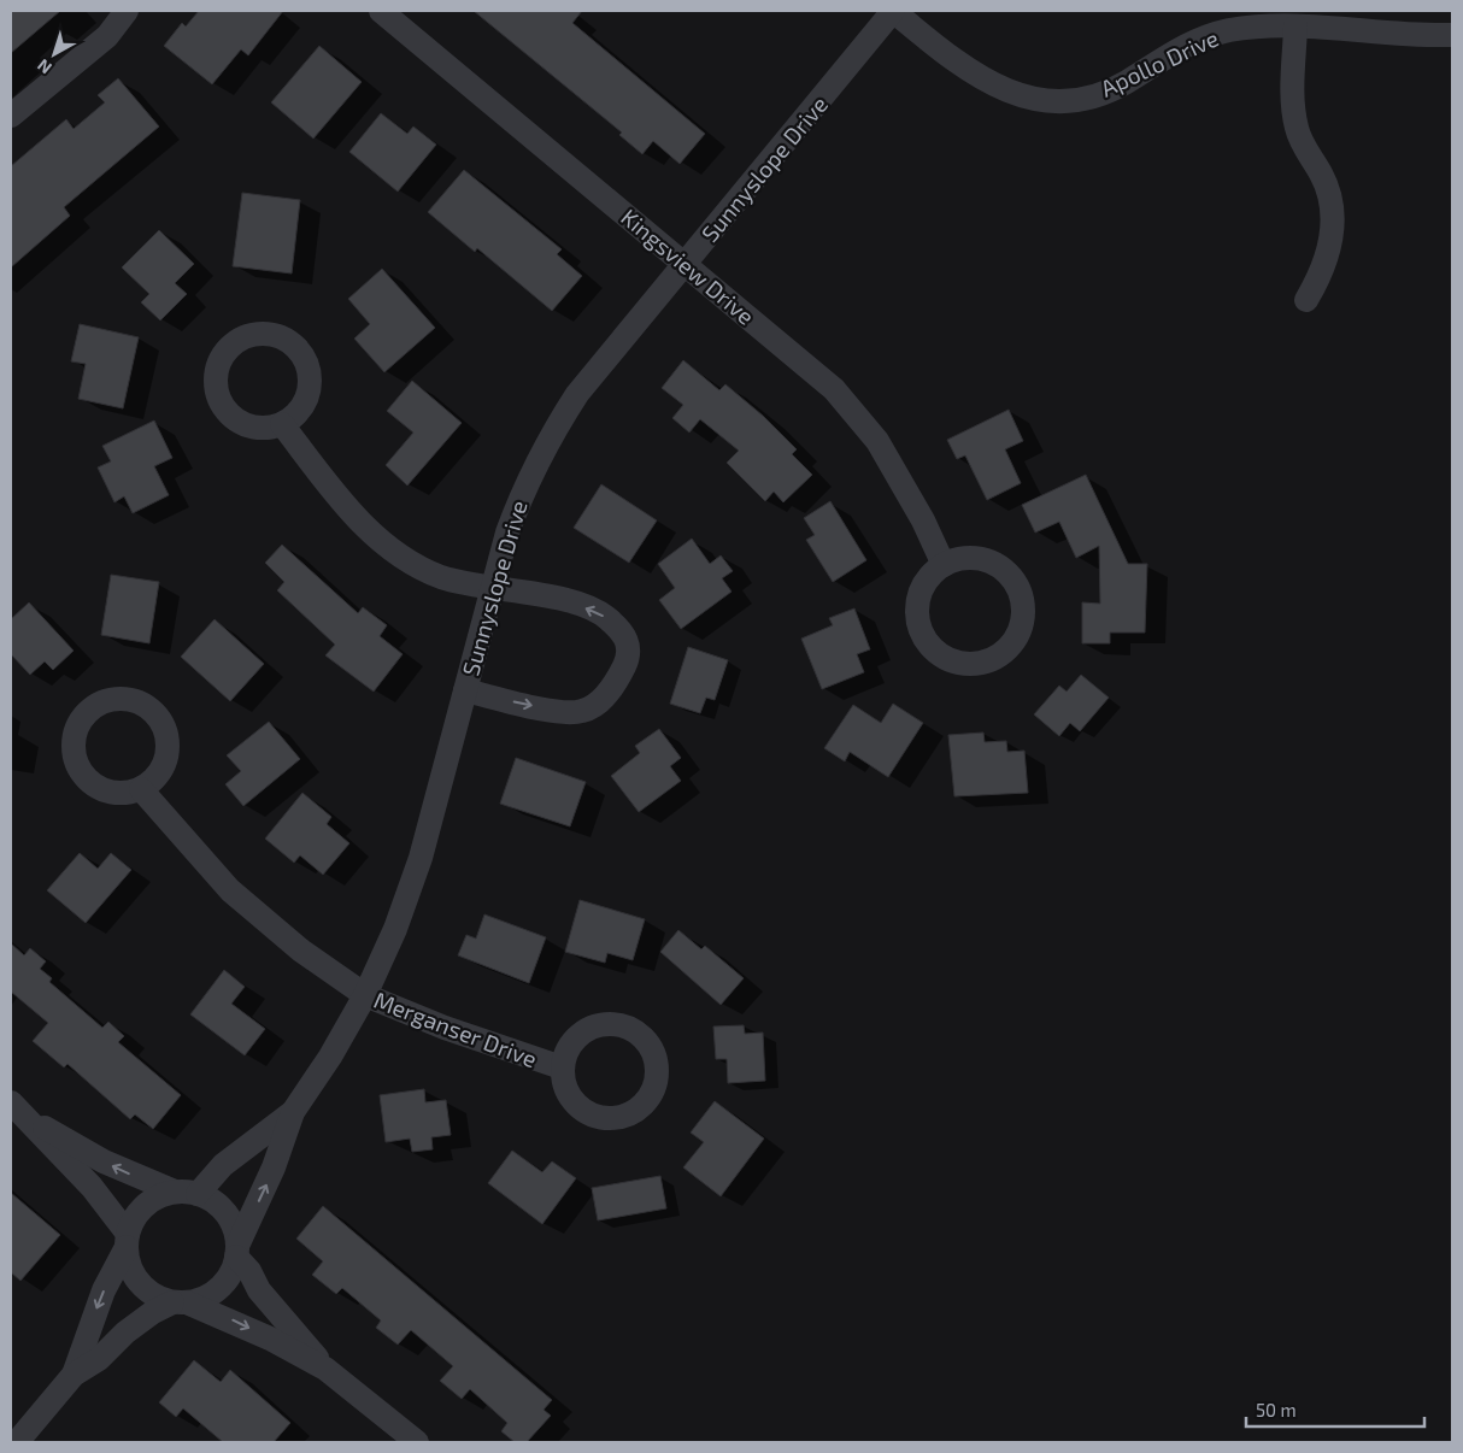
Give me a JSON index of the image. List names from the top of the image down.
{
  "streets": {
    "street": [
      "Apollo Drive",
      "Sunnyslope Drive",
      "Kingsview Drive",
      "Merganser Drive"
    ]
  },
  "crossings": [
    ["Apollo Drive", "Sunnyslope Drive"],
    ["Sunnyslope Drive", "Kingsview Drive"],
    ["Sunnyslope Drive", "Merganser Drive"]
  ],
  "scale_bar": "50 m",
  "north": "bottom left"
}
